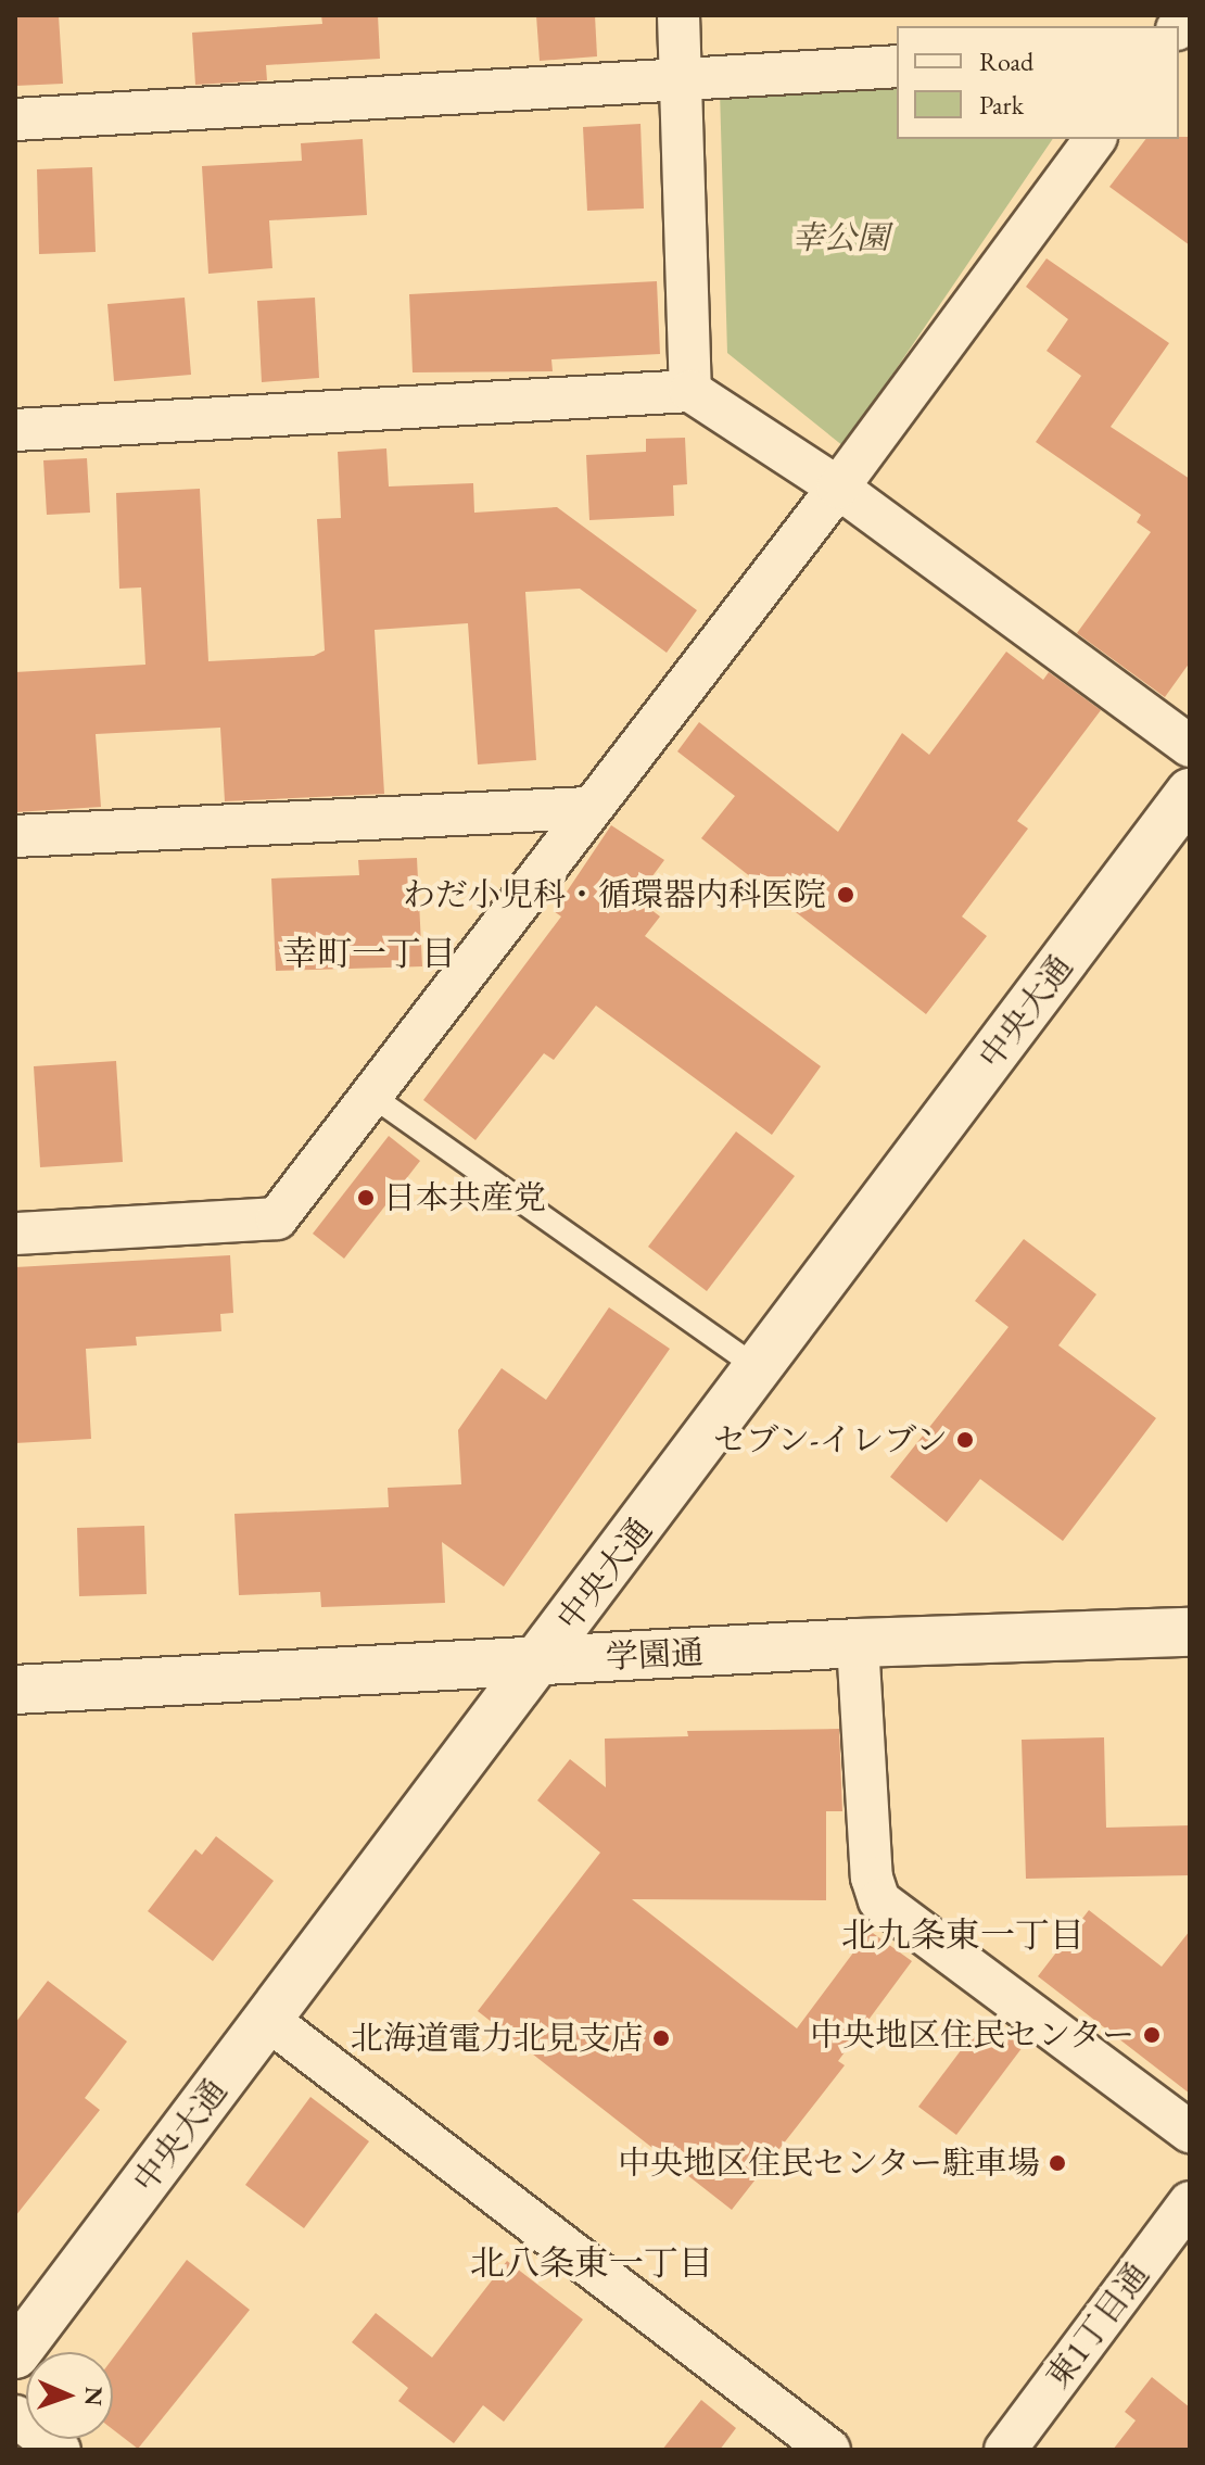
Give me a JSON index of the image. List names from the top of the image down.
{
  "streets": {
    "street": ["中央大通", "学園通", "東1丁目通"]
  },
  "crossings": [
    ["中央大通", "学園通"]
  ],
  "districts": ["幸町一丁目", "北九条東一丁目", "北八条東一丁目"],
  "parks": ["幸公園"],
  "places": [
    "わだ小児科・循環器内科医院",
    "日本共産党",
    "セブン-イレブン",
    "中央地区住民センター",
    "北海道電力北見支店",
    "中央地区住民センター駐車場"
  ],
  "legend": ["Road", "Park"],
  "north": "right"
}
